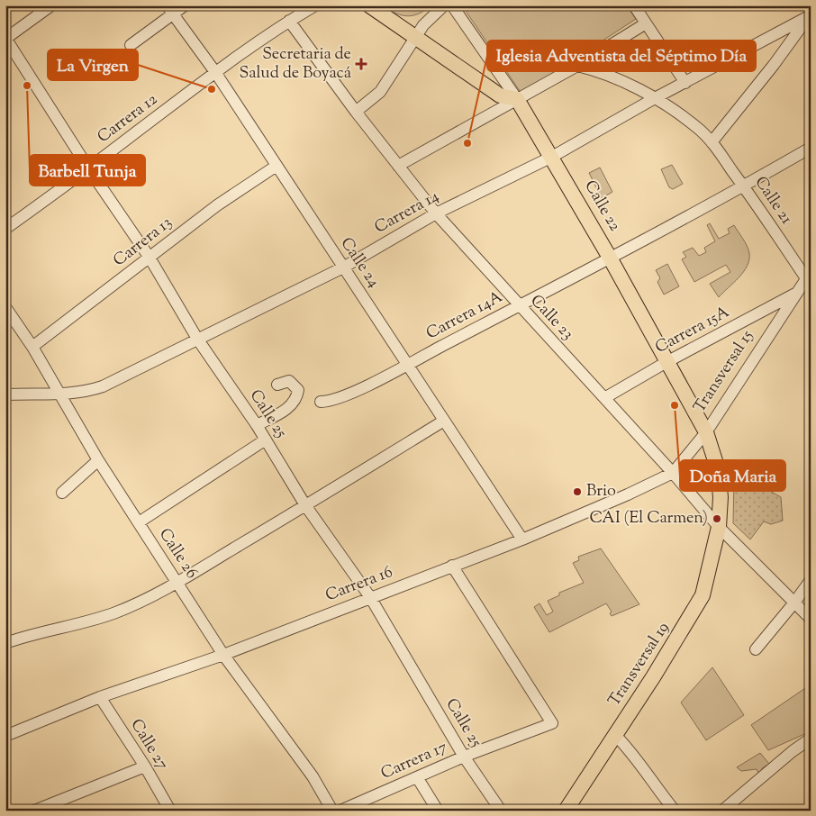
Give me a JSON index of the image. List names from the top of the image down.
{
  "streets": {
    "main road": ["Calle 22", "Transversal 15", "Transversal 19"],
    "street": [
      "Carrera 12",
      "Calle 21",
      "Carrera 14",
      "Carrera 13",
      "Calle 24",
      "Carrera 14A",
      "Calle 23",
      "Carrera 15A",
      "Calle 25",
      "Calle 26",
      "Carrera 16",
      "Calle 27",
      "Carrera 17"
    ]
  },
  "crossings": [
    ["Carrera 12", "Calle 24"],
    ["Carrera 12", "Calle 23"],
    ["Carrera 12", "Calle 25"],
    ["Calle 21", "Carrera 14"],
    ["Calle 21", "Carrera 14A"],
    ["Calle 21", "Transversal 15"],
    ["Calle 22", "Carrera 14"],
    ["Calle 22", "Carrera 14A"],
    ["Calle 22", "Carrera 15A"],
    ["Calle 22", "Transversal 15"],
    ["Calle 22", "Carrera 16"],
    ["Carrera 14", "Calle 24"],
    ["Carrera 14", "Calle 23"],
    ["Carrera 14", "Calle 25"],
    ["Carrera 14", "Calle 26"],
    ["Carrera 13", "Calle 24"],
    ["Carrera 13", "Calle 25"],
    ["Carrera 13", "Calle 26"],
    ["Calle 24", "Carrera 14A"],
    ["Calle 24", "Carrera 16"],
    ["Carrera 14A", "Calle 23"],
    ["Calle 23", "Carrera 15A"],
    ["Calle 23", "Transversal 15"],
    ["Calle 23", "Carrera 16"],
    ["Calle 23", "Transversal 19"],
    ["Carrera 15A", "Transversal 15"],
    ["Transversal 15", "Carrera 16"],
    ["Transversal 15", "Transversal 19"],
    ["Calle 25", "Carrera 16"],
    ["Calle 25", "Carrera 17"],
    ["Calle 26", "Carrera 16"],
    ["Carrera 16", "Calle 27"],
    ["Carrera 16", "Carrera 17"]
  ],
  "places": {
    "health": ["Secretaria de Salud de Boyacá"],
    "other": [
      "Barbell Tunja",
      "La Virgen",
      "Iglesia Adventista del Séptimo Día",
      "Doña Maria",
      "Brio",
      "CAI (El Carmen)"
    ]
  }
}
